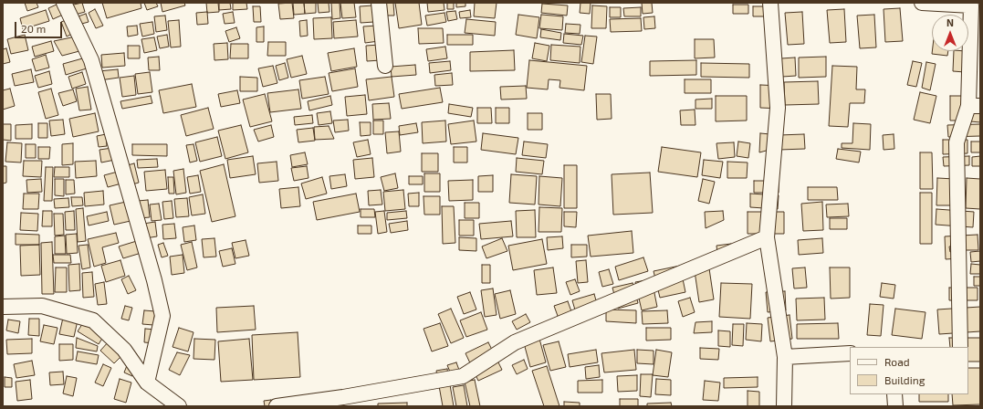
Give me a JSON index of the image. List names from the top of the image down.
{
  "legend": ["Road", "Building"],
  "scale_bar": "20 m",
  "north": "top"
}
